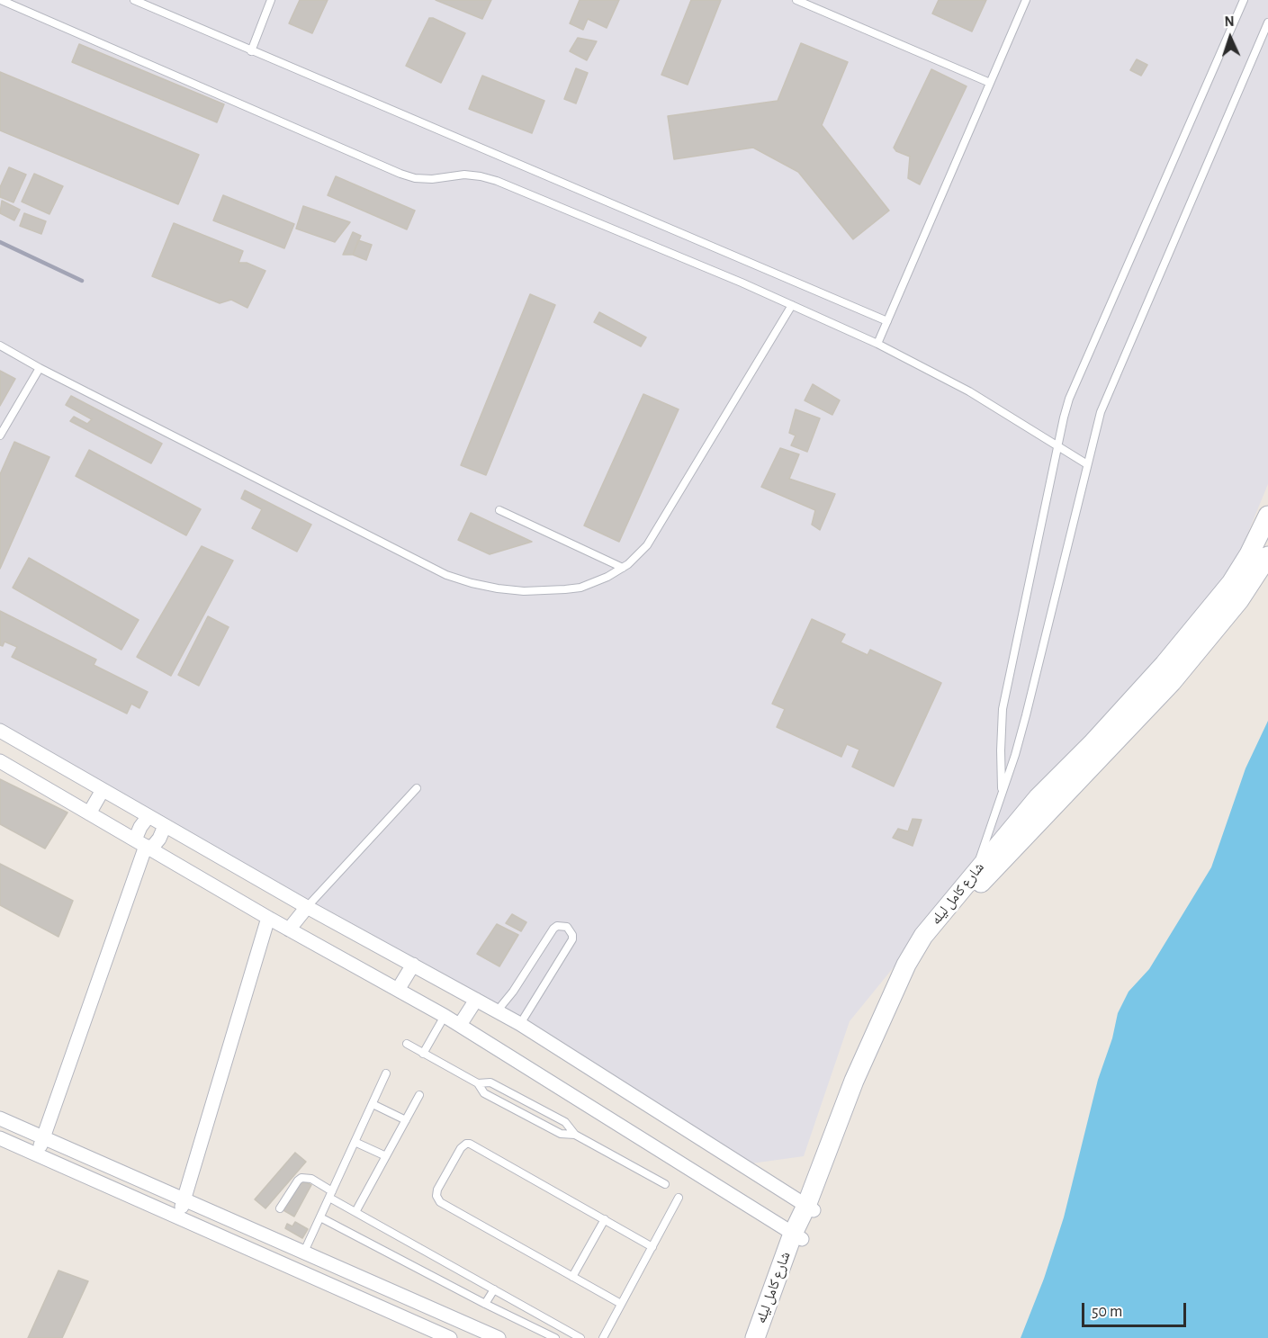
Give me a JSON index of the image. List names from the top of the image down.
{
  "streets": {
    "street": ["شارع كامل ليله"]
  },
  "scale_bar": "50 m",
  "north": "top"
}
